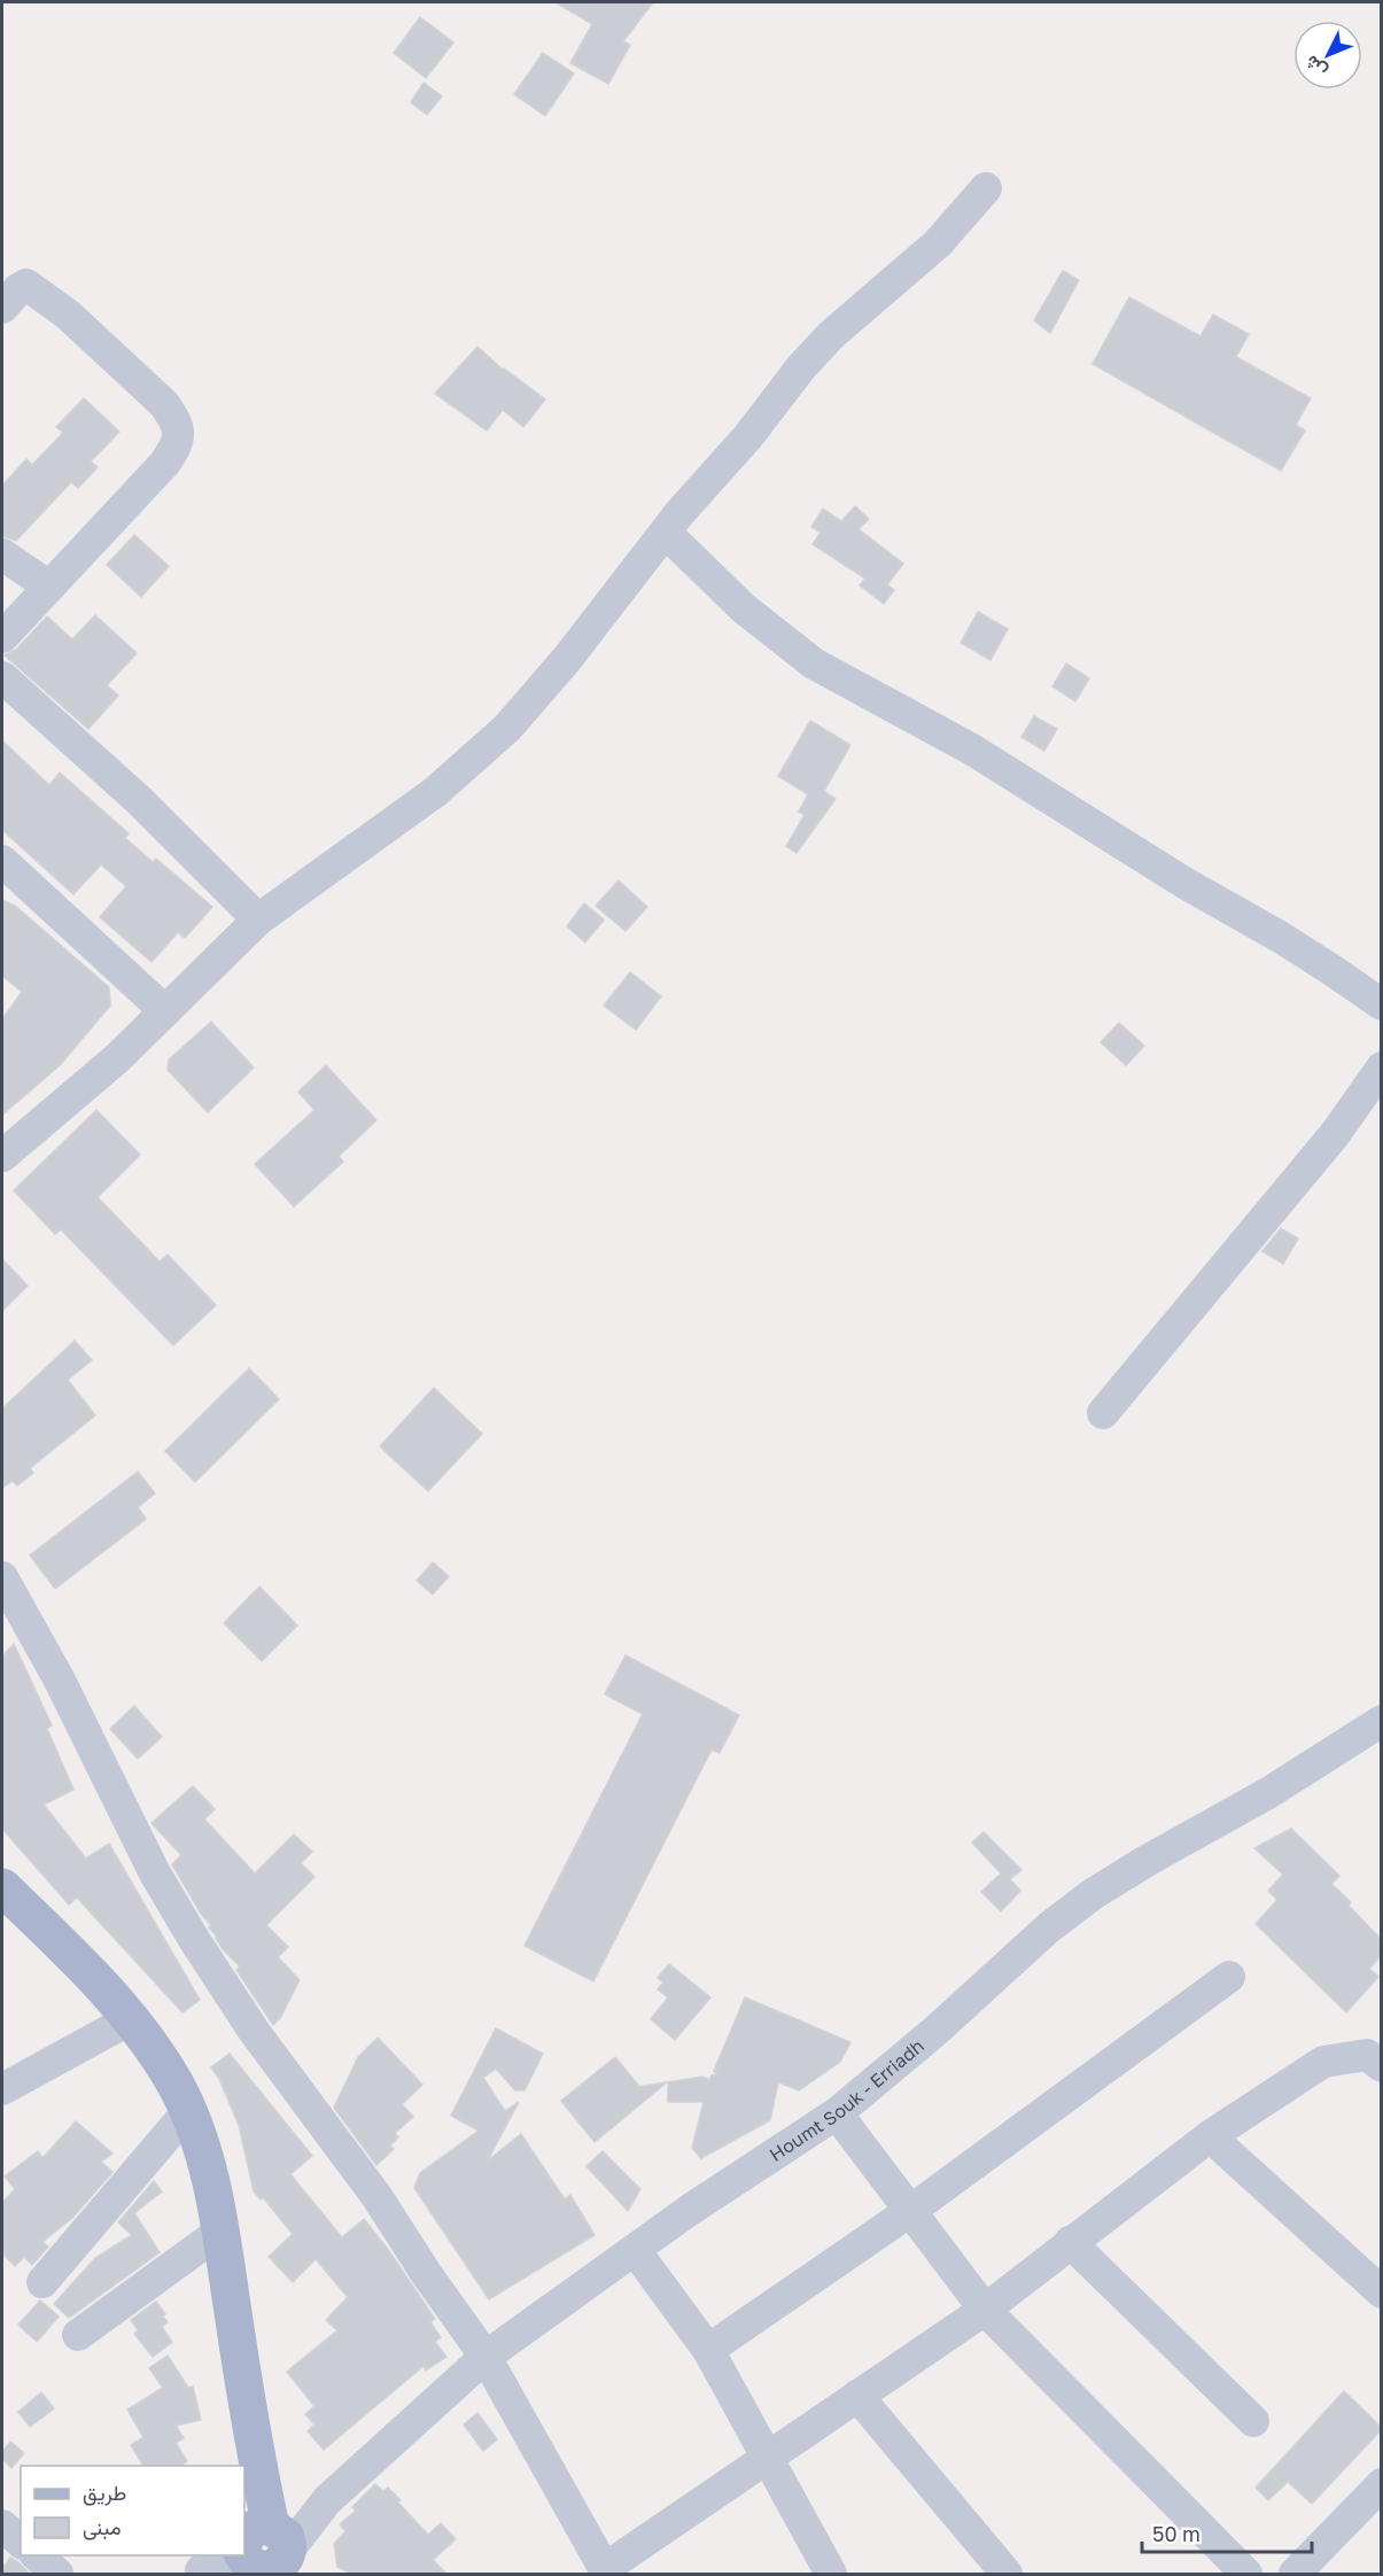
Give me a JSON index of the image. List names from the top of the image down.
{
  "streets": {
    "street": ["Houmt Souk - Erriadh"]
  },
  "legend": ["طريق", "مبنى"],
  "scale_bar": "50 m",
  "north": "bottom left"
}
